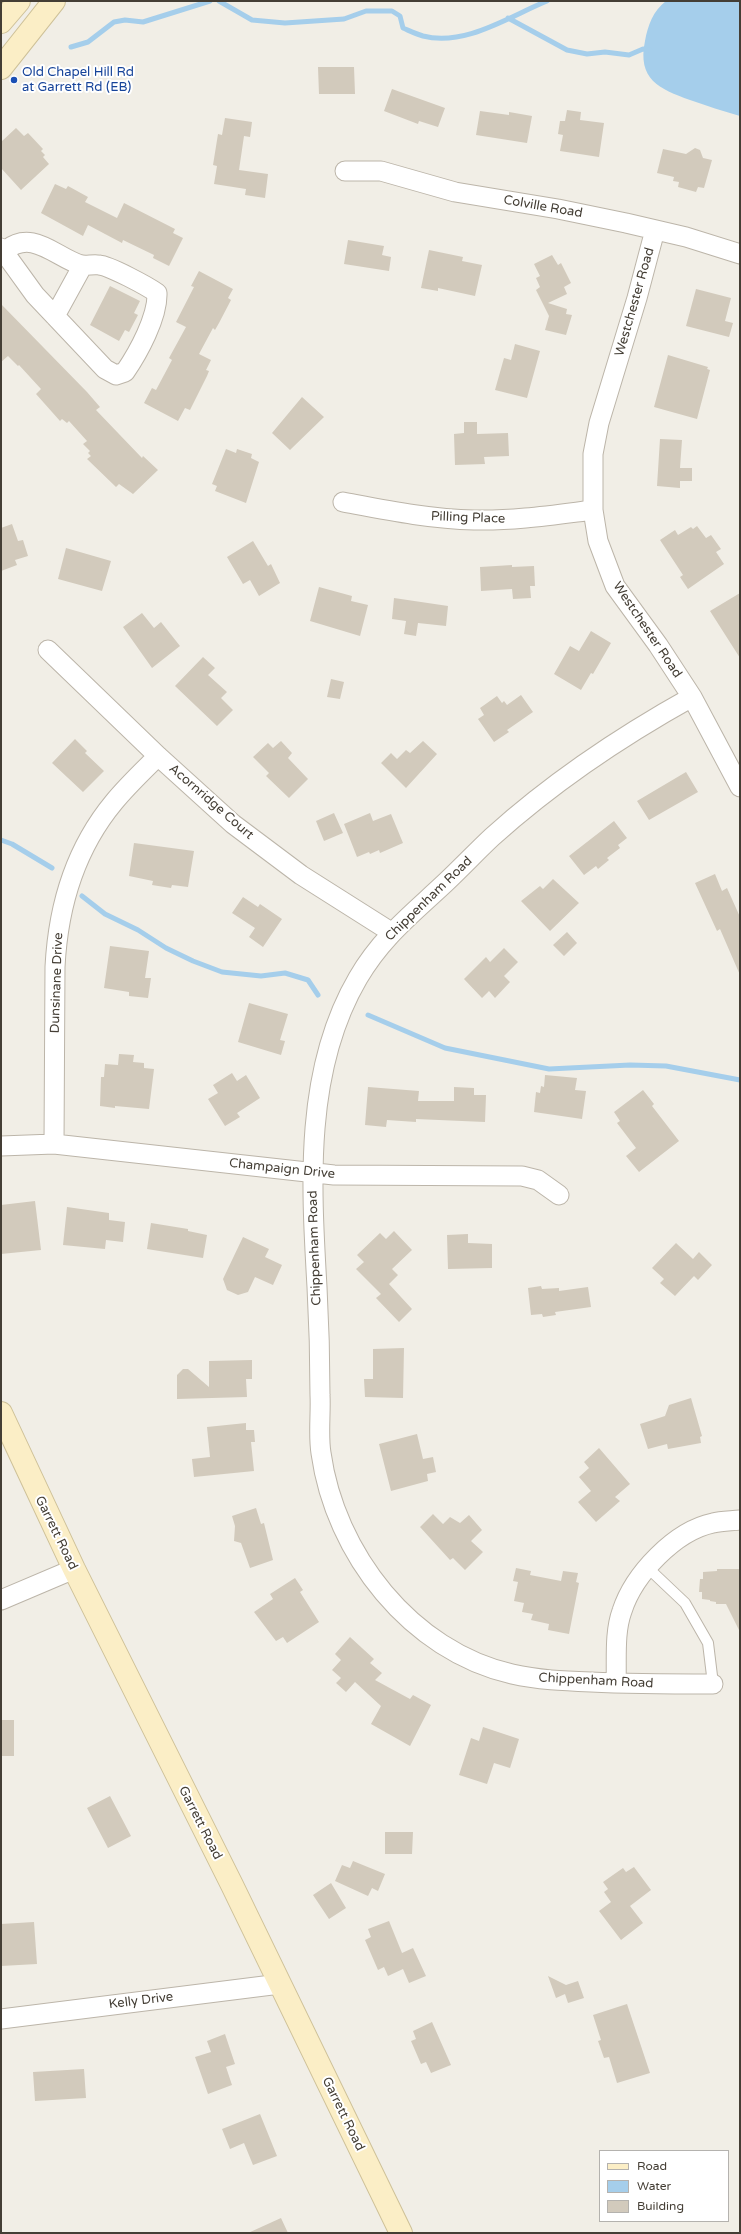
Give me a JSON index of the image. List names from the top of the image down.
{
  "streets": {
    "street": [
      "Colville Road",
      "Westchester Road",
      "Pilling Place",
      "Acornridge Court",
      "Chippenham Road",
      "Dunsinane Drive",
      "Champaign Drive",
      "Garrett Road",
      "Kelly Drive"
    ]
  },
  "crossings": [
    ["Colville Road", "Westchester Road"],
    ["Westchester Road", "Pilling Place"],
    ["Westchester Road", "Chippenham Road"],
    ["Acornridge Court", "Chippenham Road"],
    ["Acornridge Court", "Dunsinane Drive"],
    ["Chippenham Road", "Champaign Drive"],
    ["Dunsinane Drive", "Champaign Drive"],
    ["Garrett Road", "Kelly Drive"]
  ],
  "places": ["Old Chapel Hill Rd at Garrett Rd (EB)"],
  "legend": ["Road", "Water", "Building"]
}
